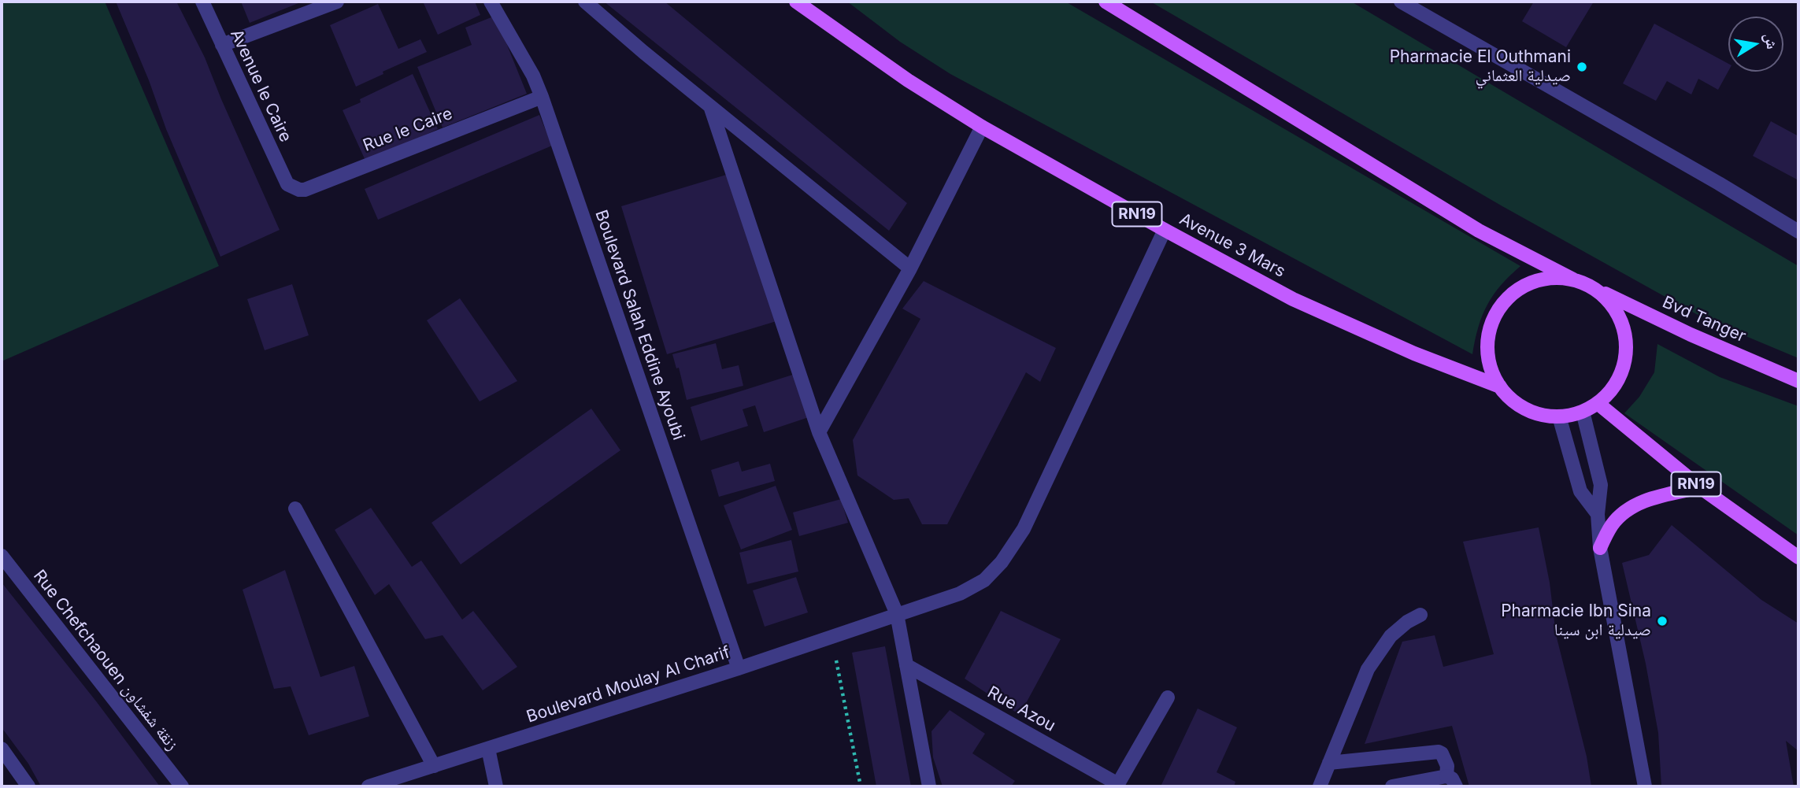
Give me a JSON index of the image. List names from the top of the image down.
{
  "streets": {
    "main road": ["RN19", "Avenue 3 Mars", "Bvd Tanger"],
    "street": [
      "Avenue le Caire",
      "Rue le Caire",
      "Boulevard Salah Eddine Ayoubi",
      "Rue Chefchaouen زنقة شفشاون",
      "Boulevard Moulay Al Charif",
      "Rue Azou"
    ]
  },
  "crossings": [
    ["Avenue le Caire", "Rue le Caire"],
    ["Rue le Caire", "Boulevard Salah Eddine Ayoubi"],
    ["RN19", "Avenue 3 Mars"],
    ["RN19", "Bvd Tanger"],
    ["Avenue 3 Mars", "Bvd Tanger"],
    ["Avenue 3 Mars", "Boulevard Moulay Al Charif"],
    ["Boulevard Salah Eddine Ayoubi", "Boulevard Moulay Al Charif"]
  ],
  "places": ["Pharmacie El Outhmani صيدلية العثماني", "Pharmacie Ibn Sina صيدلية ابن سينا"],
  "north": "right"
}
